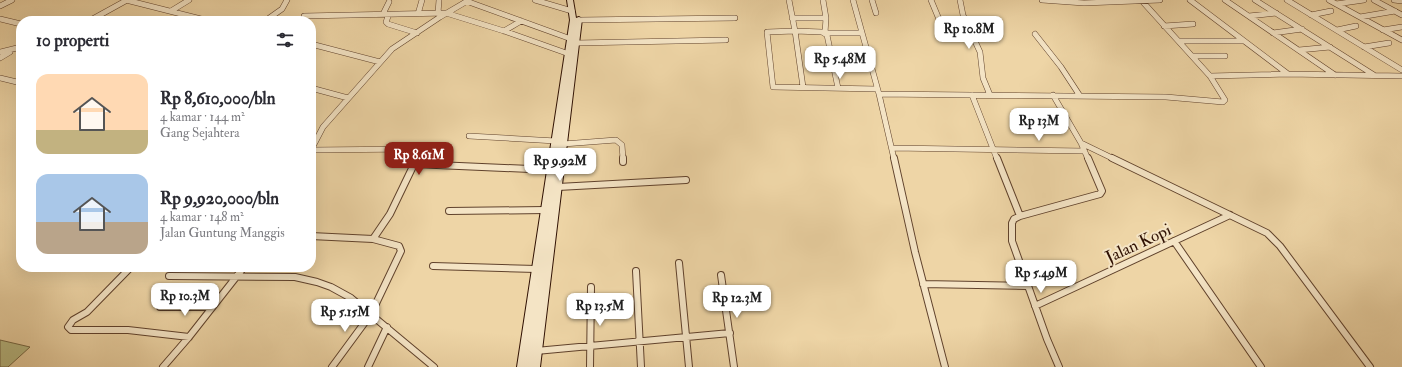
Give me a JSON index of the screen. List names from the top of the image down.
{
  "streets": {
    "street": ["Jalan Kopi"]
  },
  "page": {
    "price": [
      "Rp 10.8M",
      "Rp 5.48M",
      "Rp 13M",
      "Rp 8.61M",
      "Rp 9.92M",
      "Rp 5.49M",
      "Rp 10.3M",
      "Rp 12.3M",
      "Rp 13.5M",
      "Rp 5.15M"
    ],
    "heading": "10 properti",
    "list": [
      {
        "name": "Rp 8,610,000/bln",
        "note": "4 kamar · 144 m² · Gang Sejahtera"
      },
      {
        "name": "Rp 9,920,000/bln",
        "note": "4 kamar · 148 m² · Jalan Guntung Manggis"
      }
    ]
  }
}
